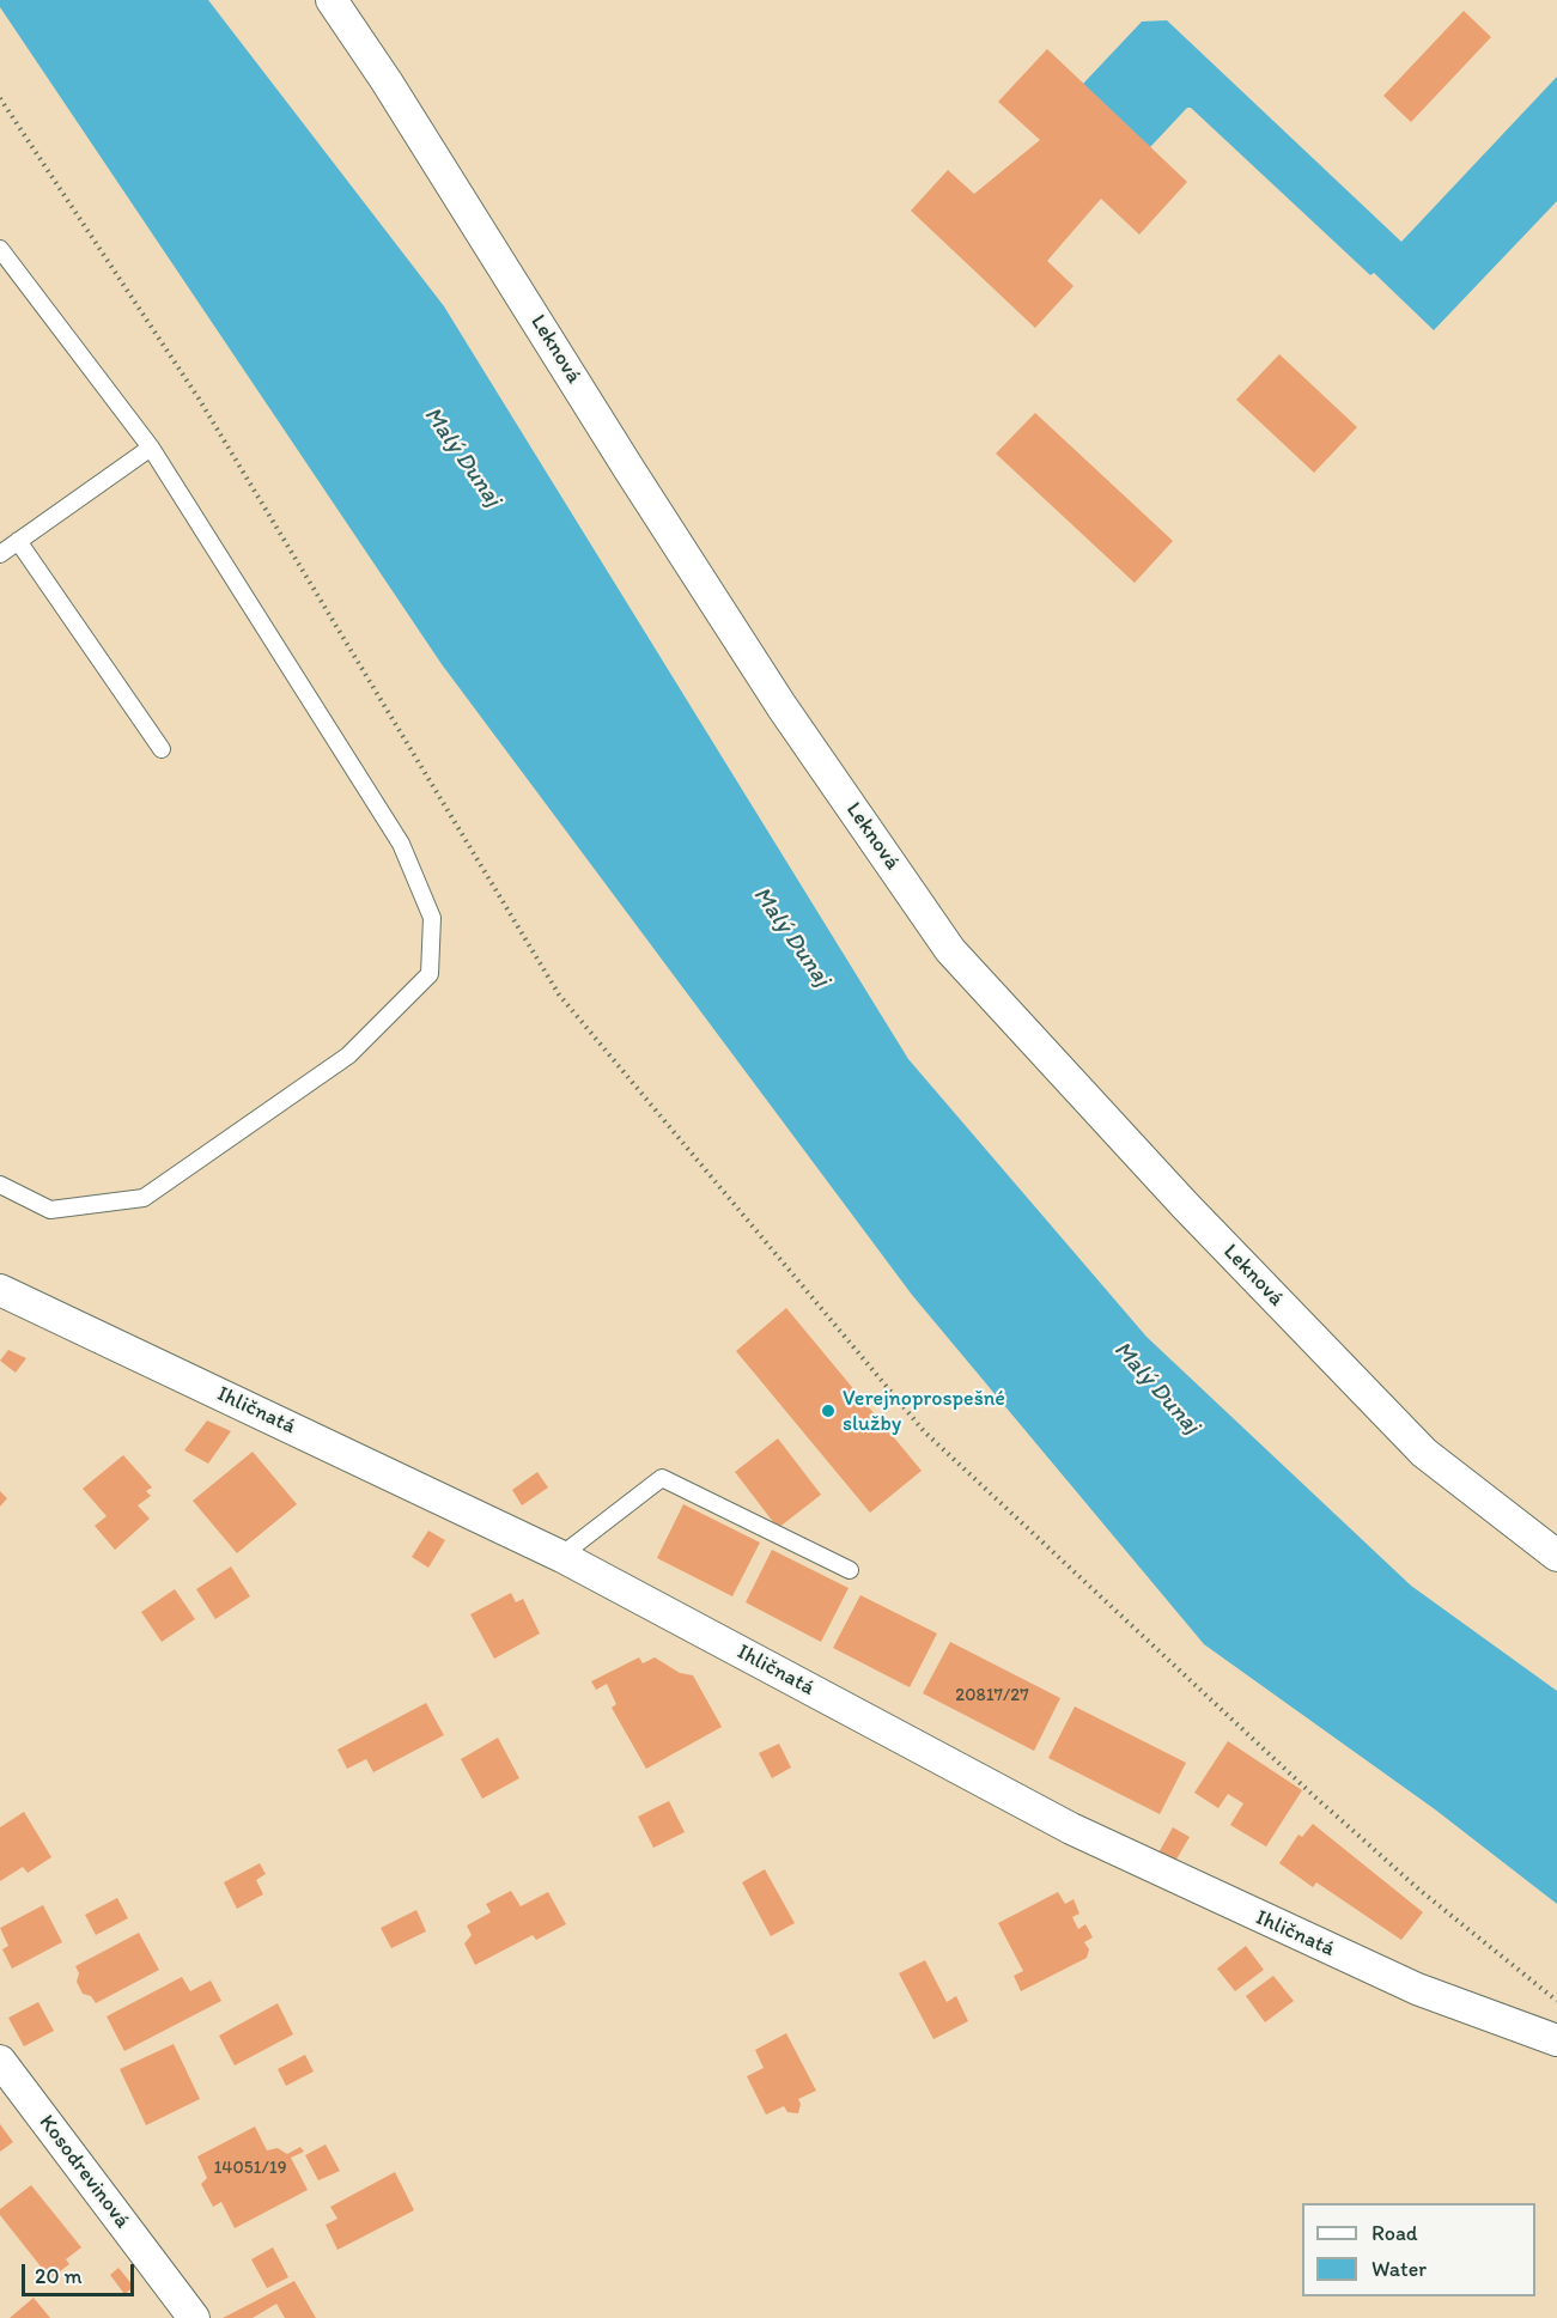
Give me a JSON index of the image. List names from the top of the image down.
{
  "streets": {
    "street": ["Leknová", "Ihličnatá", "Kosodrevinová"]
  },
  "water": ["Malý Dunaj"],
  "places": ["Verejnoprospešné služby"],
  "house_numbers": ["20817/27", "14051/19"],
  "legend": ["Road", "Water"],
  "scale_bar": "20 m"
}
